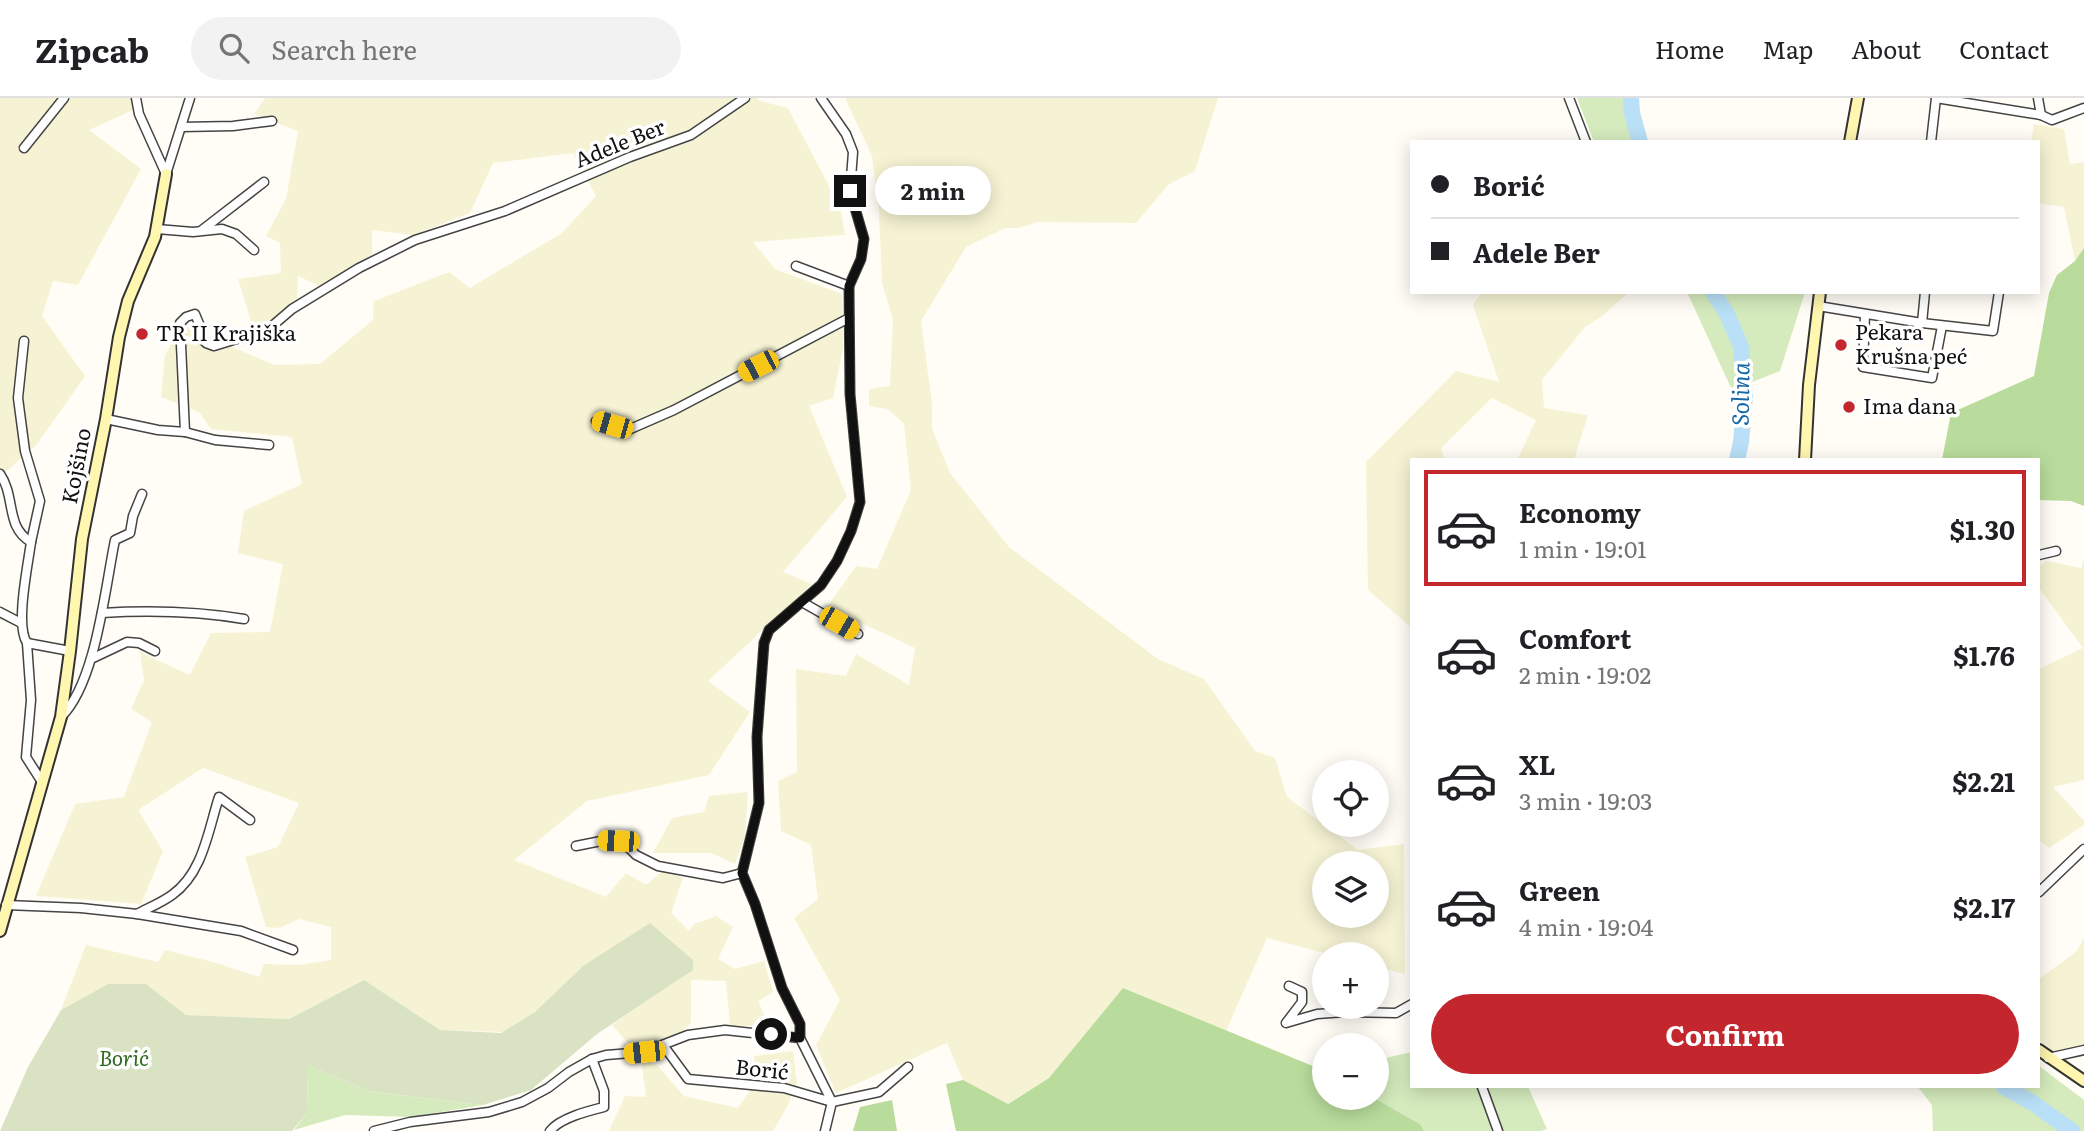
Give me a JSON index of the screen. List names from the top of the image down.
{
  "streets": {
    "street": ["Adele Ber", "Kojšino", "Borić"]
  },
  "water": ["Solina"],
  "parks": ["Borić"],
  "places": ["TR II Krajiška", "Pekara Krušna peć", "Ima dana"],
  "page": {
    "header": "Zipcab",
    "search": "Search here",
    "nav": [
      "Home",
      "Map",
      "About",
      "Contact"
    ],
    "banner": ["Borić", "Adele Ber"],
    "bubble": "2 min",
    "list": [
      {
        "name": "Economy",
        "note": "1 min · 19:01",
        "value": "$1.30"
      },
      {
        "name": "Comfort",
        "note": "2 min · 19:02",
        "value": "$1.76"
      },
      {
        "name": "XL",
        "note": "3 min · 19:03",
        "value": "$2.21"
      },
      {
        "name": "Green",
        "note": "4 min · 19:04",
        "value": "$2.17"
      }
    ],
    "map_buttons": ["+", "−"],
    "buttons": "Confirm"
  }
}
